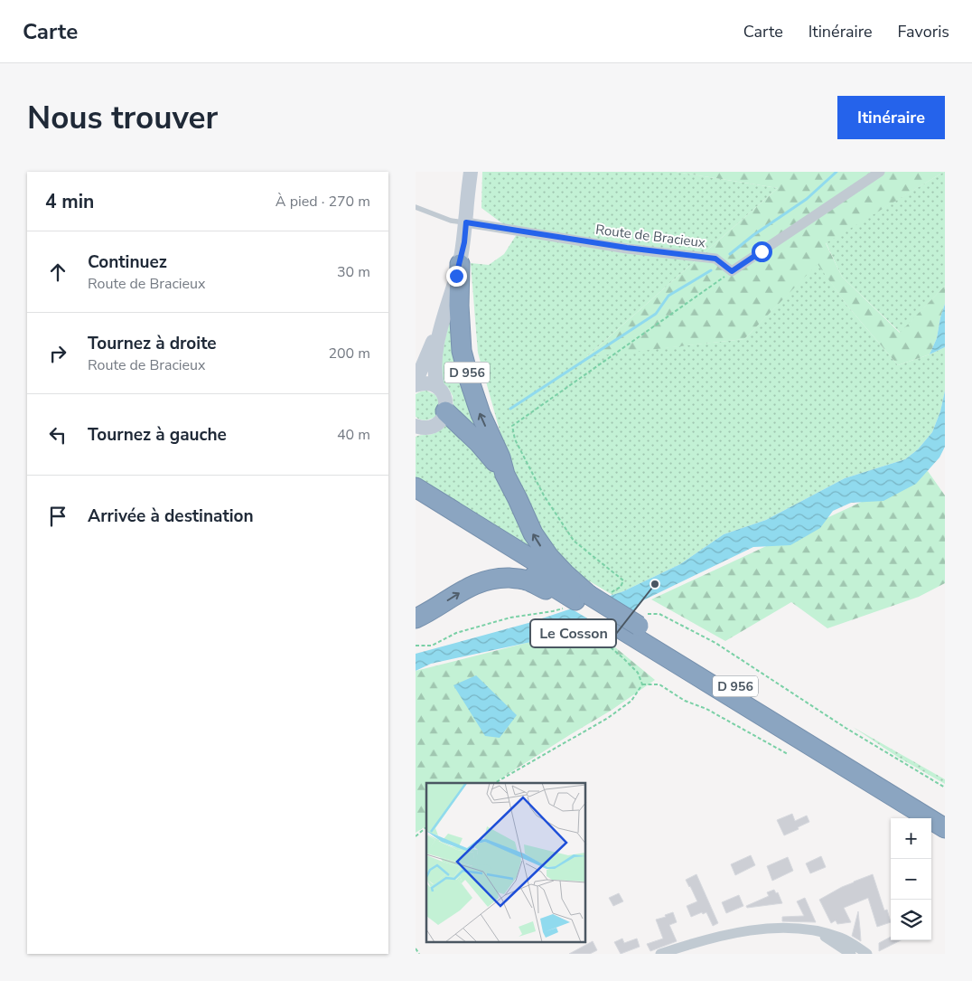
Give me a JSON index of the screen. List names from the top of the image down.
{
  "streets": {
    "highway": ["D 956"],
    "street": ["Route de Bracieux"]
  },
  "places": ["Le Cosson"],
  "page": {
    "header": "Carte",
    "nav": ["Carte", "Itinéraire", "Favoris"],
    "buttons": "Itinéraire",
    "title": "Nous trouver",
    "heading": ["4 min", "À pied · 270 m"],
    "list": [
      ["Continuez", "Route de Bracieux", "30 m"],
      ["Tournez à droite", "Route de Bracieux", "200 m"],
      ["Tournez à gauche", "40 m"],
      "Arrivée à destination"
    ],
    "map_buttons": ["+", "−"]
  }
}
